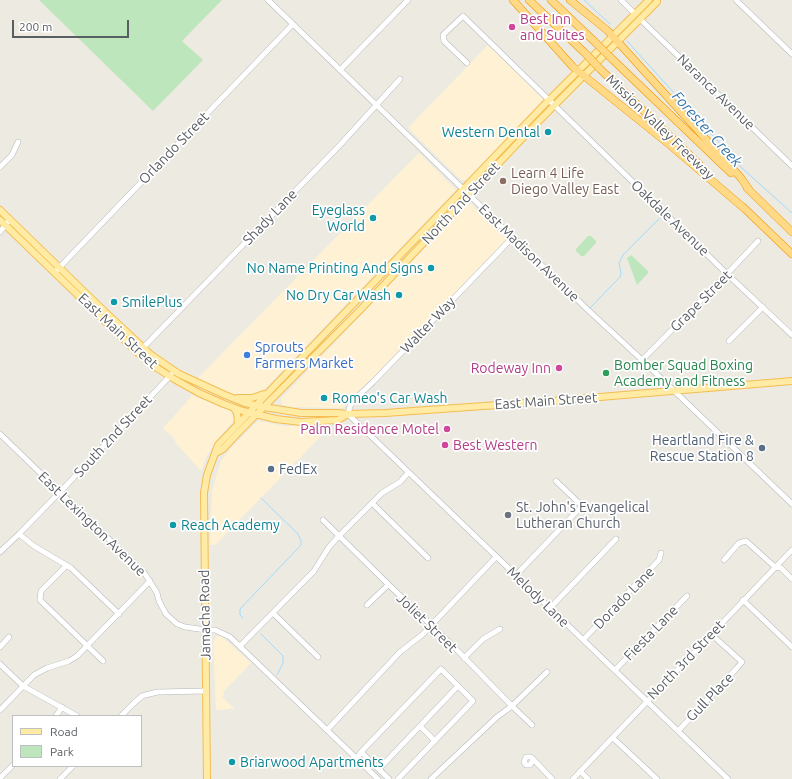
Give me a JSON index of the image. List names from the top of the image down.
{
  "streets": {
    "highway": ["Mission Valley Freeway"],
    "main road": ["North 2nd Street", "East Main Street", "Jamacha Road"],
    "street": [
      "Naranca Avenue",
      "Orlando Street",
      "Shady Lane",
      "Oakdale Avenue",
      "East Madison Avenue",
      "Grape Street",
      "Walter Way",
      "South 2nd Street",
      "East Lexington Avenue",
      "Melody Lane",
      "Dorado Lane",
      "Joliet Street",
      "Fiesta Lane",
      "North 3rd Street",
      "Gull Place"
    ]
  },
  "crossings": [
    ["Naranca Avenue", "North 2nd Street"],
    ["Orlando Street", "East Madison Avenue"],
    ["Orlando Street", "East Main Street"],
    ["North 2nd Street", "Oakdale Avenue"],
    ["North 2nd Street", "East Madison Avenue"],
    ["North 2nd Street", "East Main Street"],
    ["North 2nd Street", "Jamacha Road"],
    ["Shady Lane", "East Madison Avenue"],
    ["Shady Lane", "East Main Street"],
    ["Oakdale Avenue", "Grape Street"],
    ["East Madison Avenue", "Grape Street"],
    ["East Madison Avenue", "Walter Way"],
    ["East Madison Avenue", "East Main Street"],
    ["Walter Way", "East Main Street"],
    ["Walter Way", "Melody Lane"],
    ["East Main Street", "South 2nd Street"],
    ["East Main Street", "Melody Lane"],
    ["East Main Street", "Jamacha Road"],
    ["South 2nd Street", "East Lexington Avenue"],
    ["East Lexington Avenue", "Jamacha Road"],
    ["Melody Lane", "Dorado Lane"],
    ["Melody Lane", "Fiesta Lane"],
    ["Melody Lane", "North 3rd Street"],
    ["Melody Lane", "Gull Place"],
    ["North 3rd Street", "Gull Place"]
  ],
  "water": ["Forester Creek"],
  "places": [
    "Best Inn and Suites",
    "Western Dental",
    "Learn 4 Life Diego Valley East",
    "Eyeglass World",
    "No Name Printing And Signs",
    "No Dry Car Wash",
    "SmilePlus",
    "Sprouts Farmers Market",
    "Rodeway Inn",
    "Bomber Squad Boxing Academy and Fitness",
    "Romeo's Car Wash",
    "Palm Residence Motel",
    "Best Western",
    "Heartland Fire & Rescue Station 8",
    "FedEx",
    "St. John's Evangelical Lutheran Church",
    "Reach Academy",
    "Briarwood Apartments"
  ],
  "legend": ["Road", "Park"],
  "scale_bar": "200 m"
}
